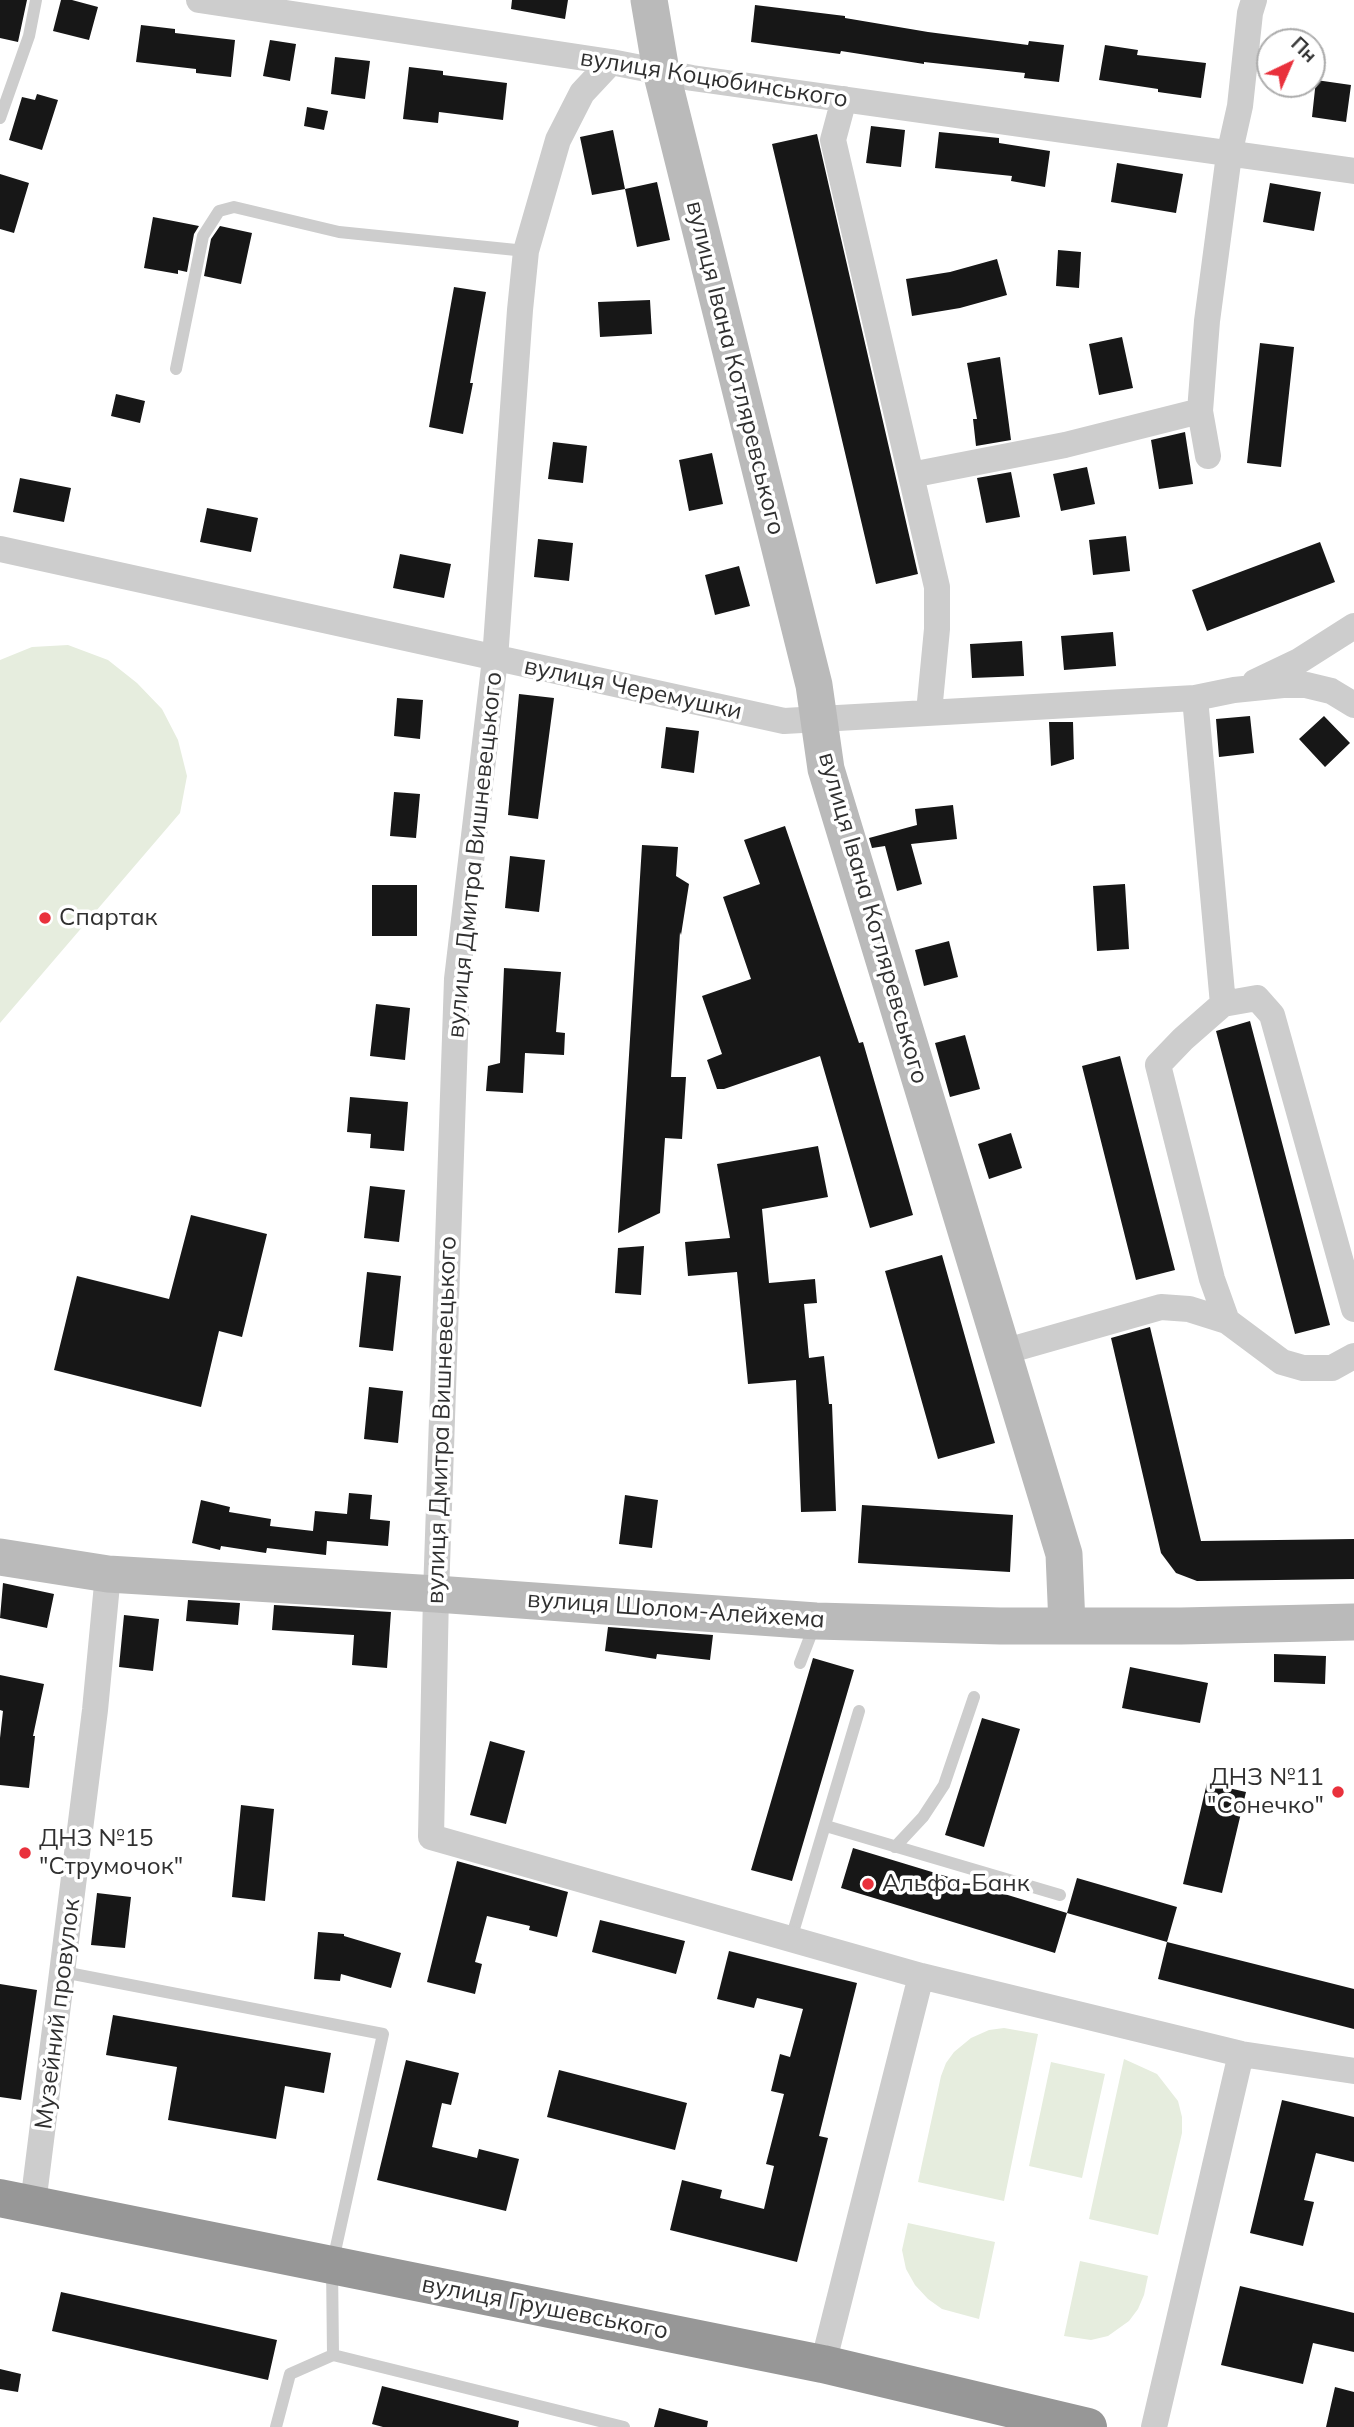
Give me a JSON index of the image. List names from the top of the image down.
{
  "streets": {
    "highway": ["вулиця Грушевського"],
    "street": [
      "вулиця Коцюбинського",
      "вулиця Івана Котляревського",
      "вулиця Черемушки",
      "вулиця Дмитра Вишневецького",
      "вулиця Шолом-Алейхема",
      "Музейний провулок"
    ]
  },
  "crossings": [
    ["вулиця Коцюбинського", "вулиця Івана Котляревського"],
    ["вулиця Коцюбинського", "вулиця Дмитра Вишневецького"],
    ["вулиця Івана Котляревського", "вулиця Черемушки"],
    ["вулиця Івана Котляревського", "вулиця Шолом-Алейхема"],
    ["вулиця Черемушки", "вулиця Дмитра Вишневецького"],
    ["вулиця Дмитра Вишневецького", "вулиця Шолом-Алейхема"],
    ["вулиця Шолом-Алейхема", "Музейний провулок"],
    ["Музейний провулок", "вулиця Грушевського"]
  ],
  "places": [
    "Спартак",
    "ДНЗ №11 \"Сонечко\"",
    "ДНЗ №15 \"Струмочок\"",
    "Альфа-Банк"
  ],
  "north": "top right"
}
